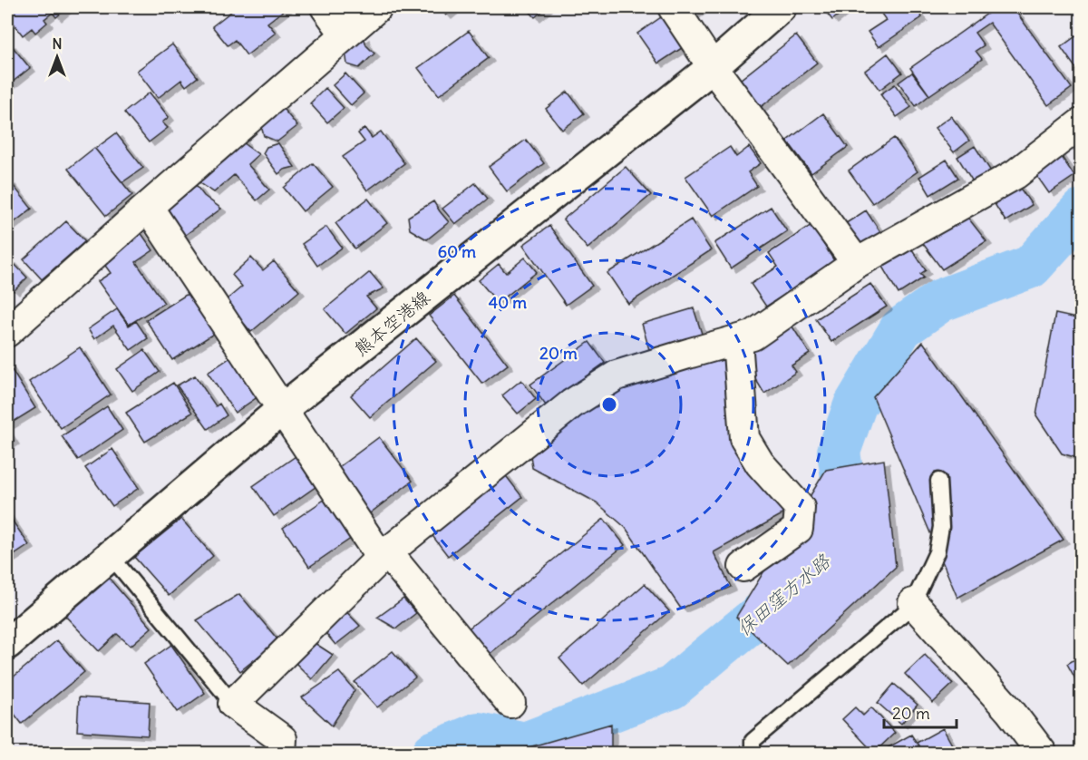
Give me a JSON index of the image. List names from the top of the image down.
{
  "streets": {
    "main road": ["熊本空港線"]
  },
  "water": ["保田窪方水路"],
  "scale_bar": "20 m",
  "north": "top",
  "rings": ["60 m", "40 m", "20 m"]
}
